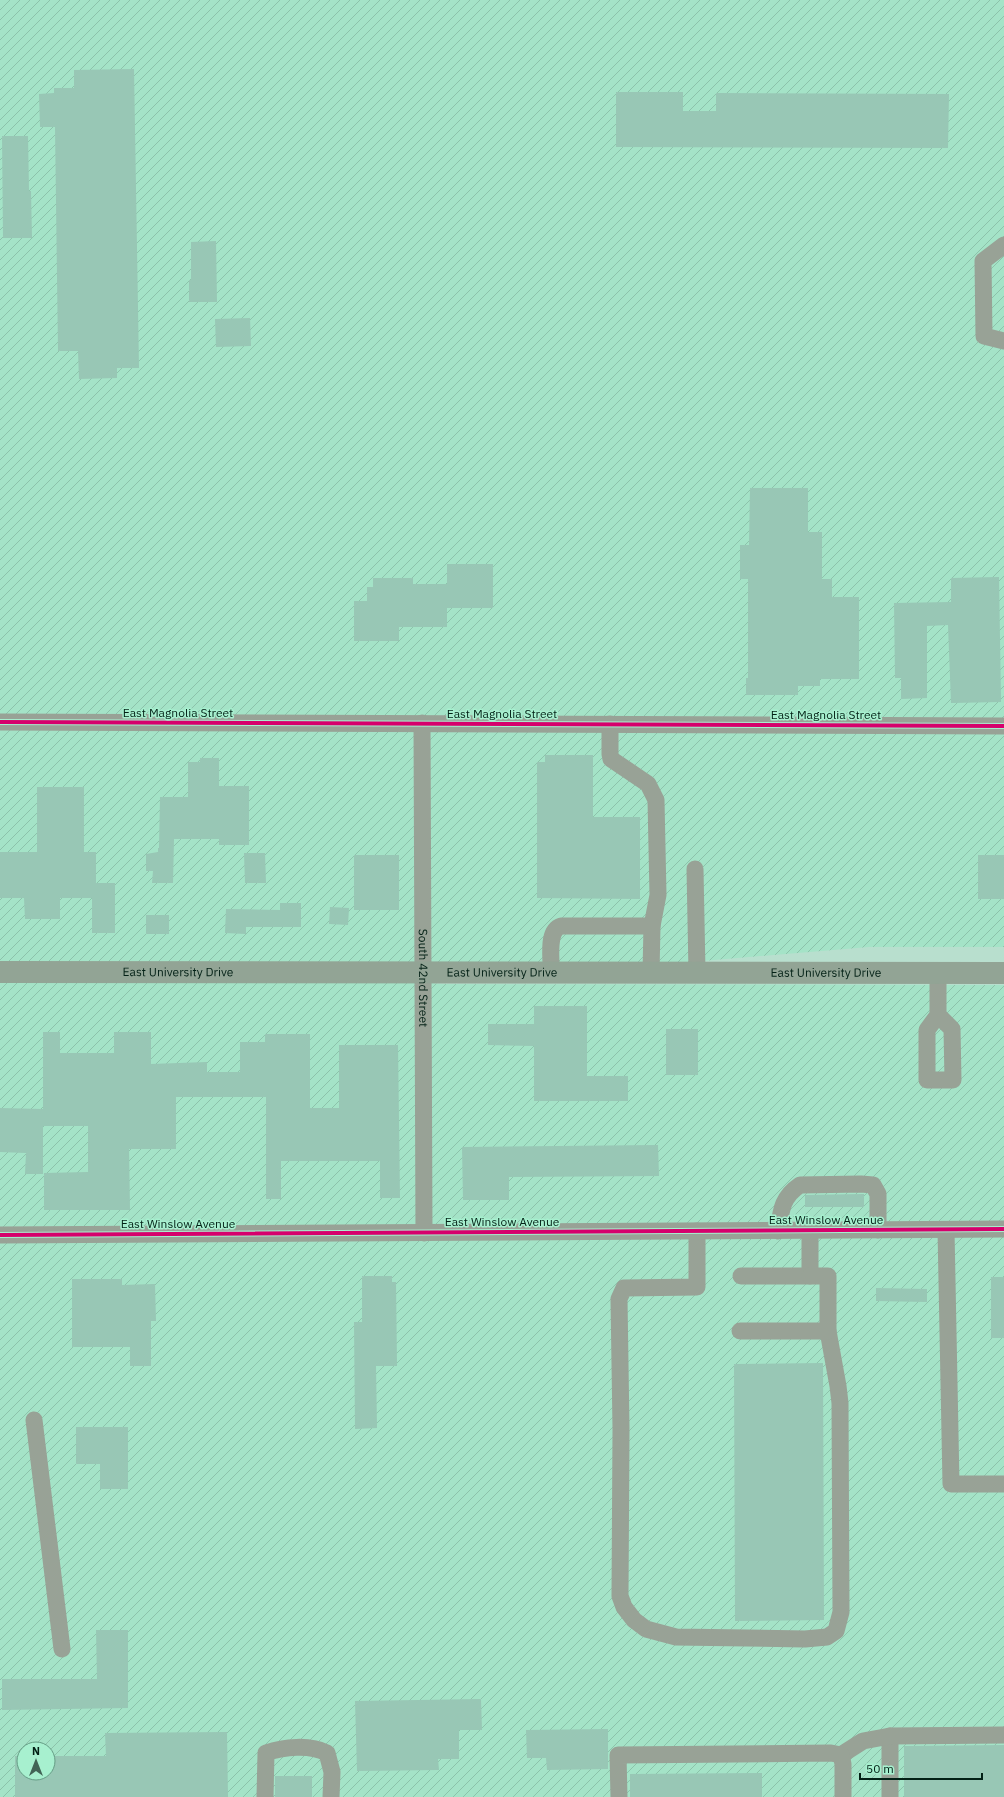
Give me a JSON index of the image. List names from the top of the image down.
{
  "streets": {
    "main road": ["East University Drive"],
    "street": ["East Magnolia Street", "South 42nd Street", "East Winslow Avenue"]
  },
  "crossings": [
    ["East Magnolia Street", "South 42nd Street"],
    ["East University Drive", "South 42nd Street"],
    ["South 42nd Street", "East Winslow Avenue"]
  ],
  "scale_bar": "50 m",
  "north": "top"
}
